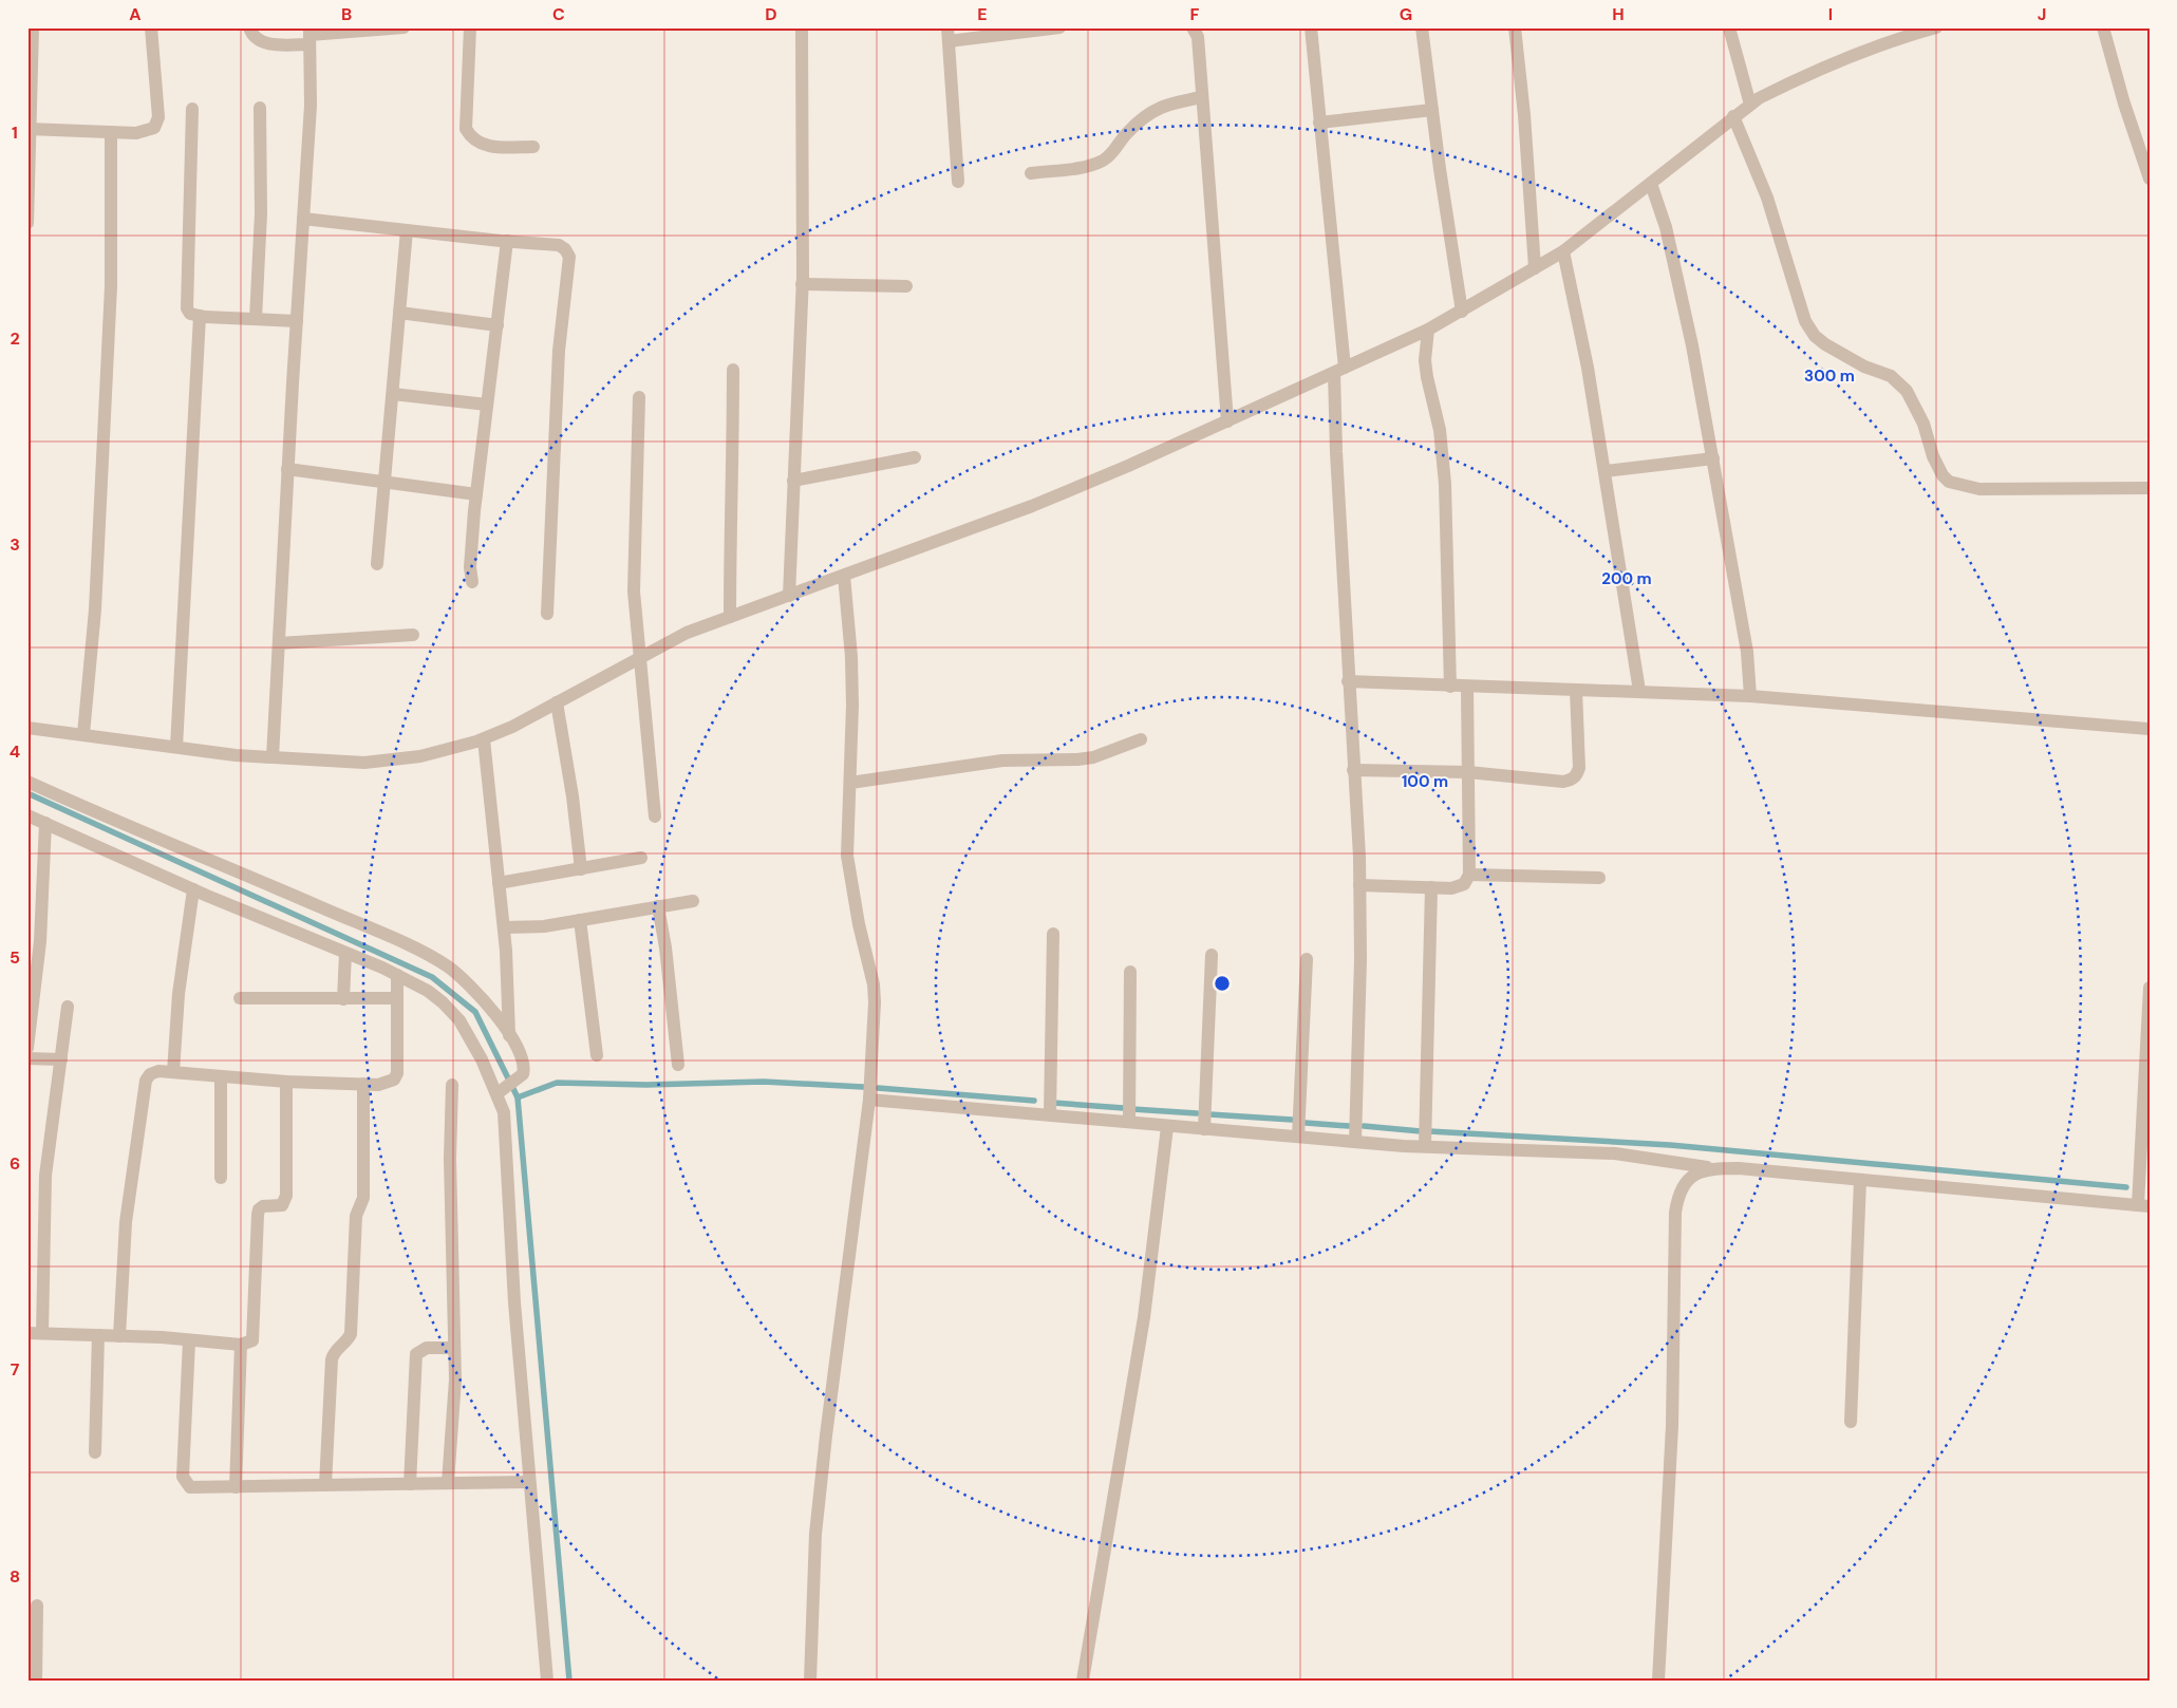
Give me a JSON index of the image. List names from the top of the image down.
{
  "grid": {
    "columns": [
      "A",
      "B",
      "C",
      "D",
      "E",
      "F",
      "G",
      "H",
      "I",
      "J"
    ],
    "rows": [
      "1",
      "2",
      "3",
      "4",
      "5",
      "6",
      "7",
      "8"
    ]
  },
  "rings": ["300 m", "200 m", "100 m"]
}
